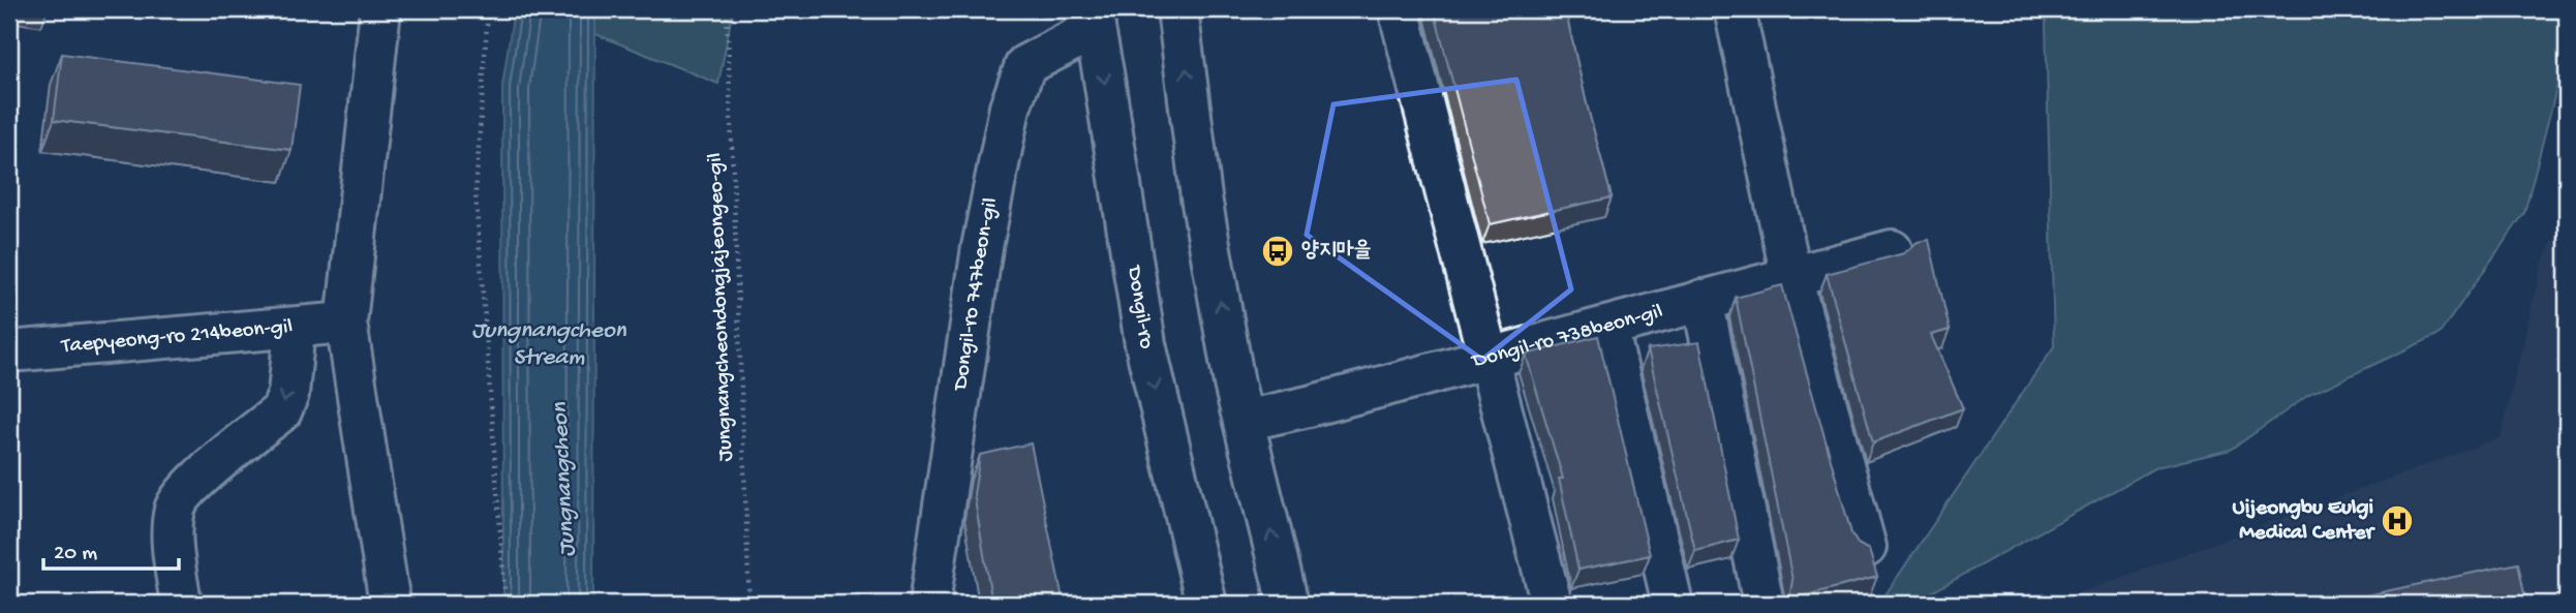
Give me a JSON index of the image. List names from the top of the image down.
{
  "streets": {
    "street": [
      "Dongil-ro 747beon-gil",
      "Dongil-ro",
      "Dongil-ro 738beon-gil",
      "Taepyeong-ro 214beon-gil"
    ],
    "path": ["Jungnangcheondongjajeongeo-gil"]
  },
  "crossings": [
    ["Dongil-ro 747beon-gil", "Dongil-ro"]
  ],
  "water": ["Jungnangcheon Stream", "Jungnangcheon"],
  "places": {
    "bus stop": ["양지마을"],
    "hospital": ["Uijeongbu Eulgi Medical Center"]
  },
  "scale_bar": "20 m"
}
